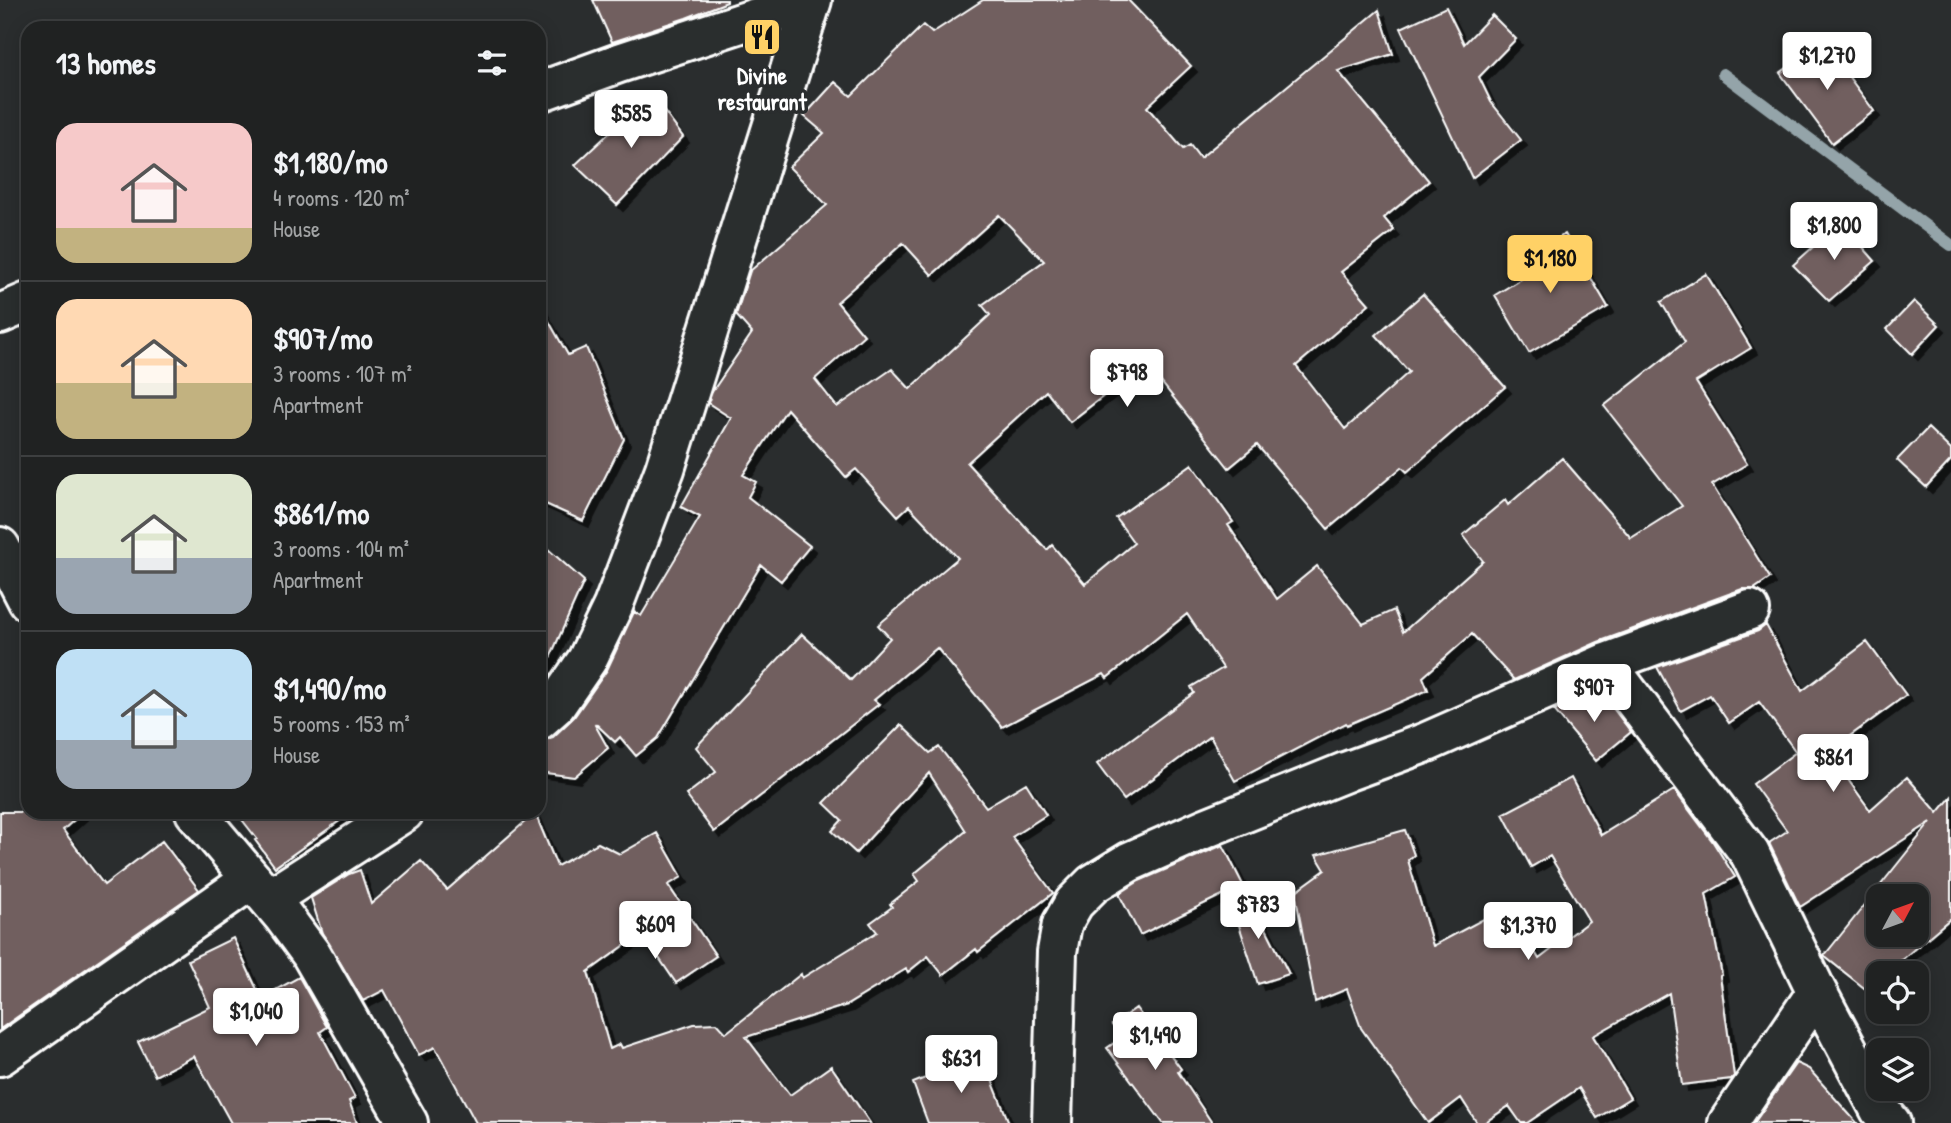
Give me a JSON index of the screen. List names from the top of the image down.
{
  "places": {
    "restaurant": ["Divine restaurant"]
  },
  "north": "top right",
  "page": {
    "heading": "13 homes",
    "price": [
      "$1,270",
      "$585",
      "$1,800",
      "$1,180",
      "$798",
      "$907",
      "$861",
      "$783",
      "$609",
      "$1,370",
      "$1,040",
      "$1,490",
      "$631"
    ],
    "list": [
      {
        "name": "$1,180/mo",
        "note": "4 rooms · 120 m² · House"
      },
      {
        "name": "$907/mo",
        "note": "3 rooms · 107 m² · Apartment"
      },
      {
        "name": "$861/mo",
        "note": "3 rooms · 104 m² · Apartment"
      },
      {
        "name": "$1,490/mo",
        "note": "5 rooms · 153 m² · House"
      }
    ]
  }
}
